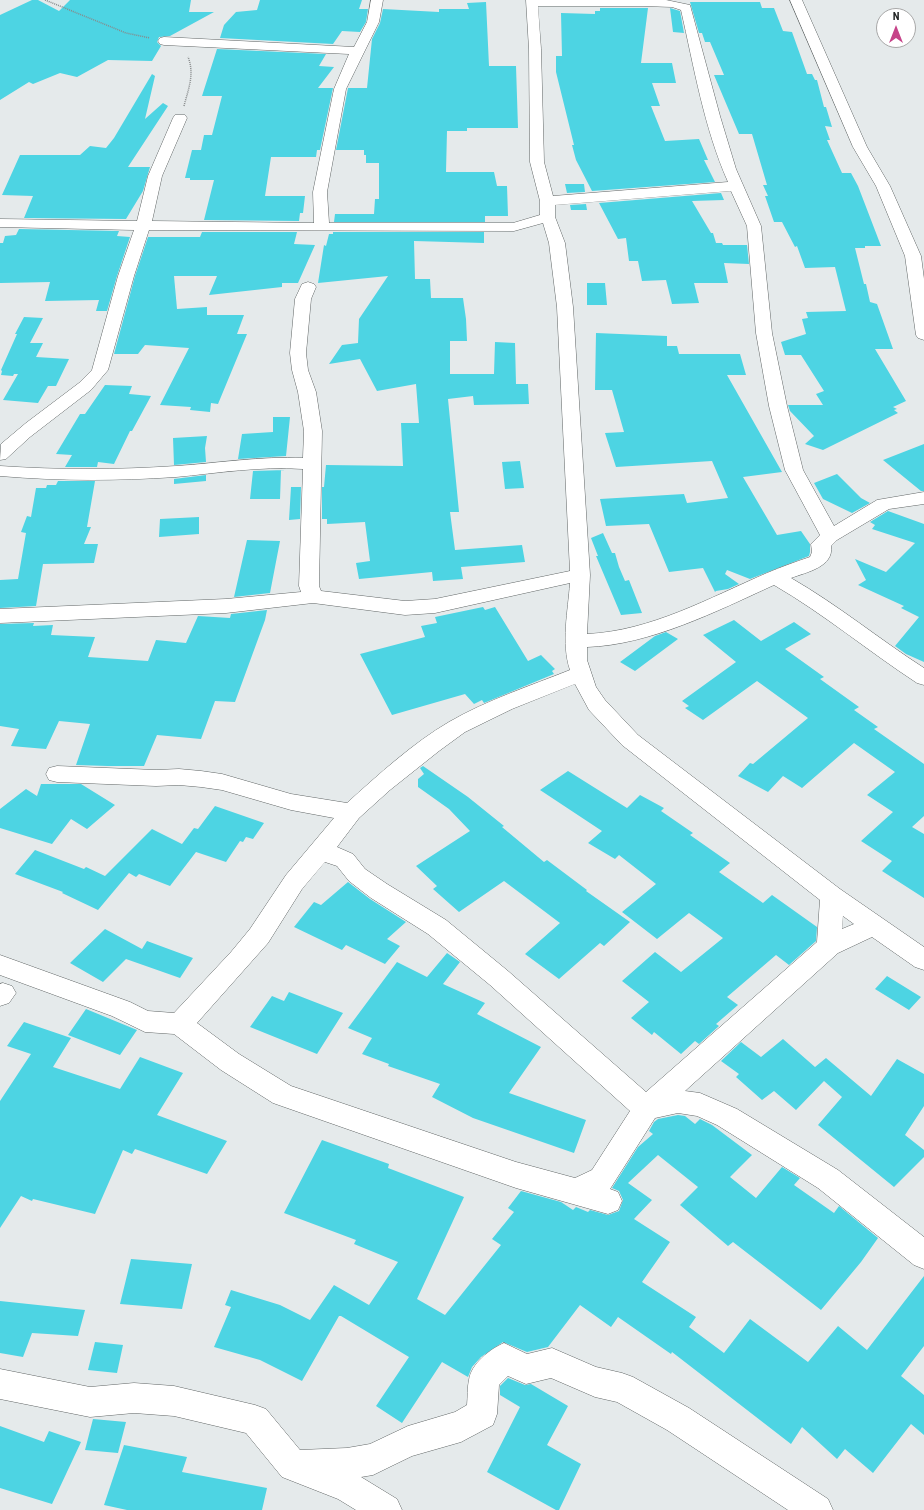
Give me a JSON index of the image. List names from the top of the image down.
{
  "north": "top"
}
